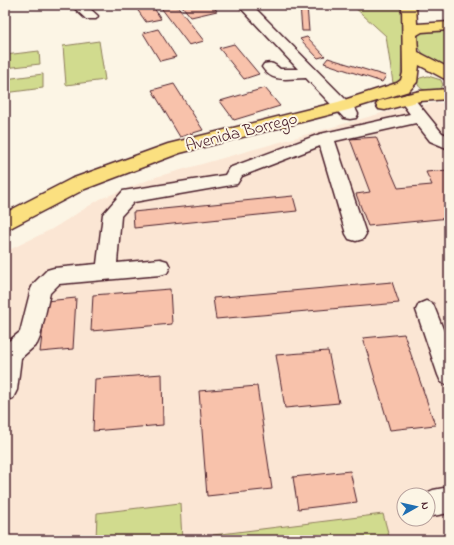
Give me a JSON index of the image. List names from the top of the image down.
{
  "streets": {
    "main road": ["Avenida Borrego"]
  },
  "north": "right"
}
